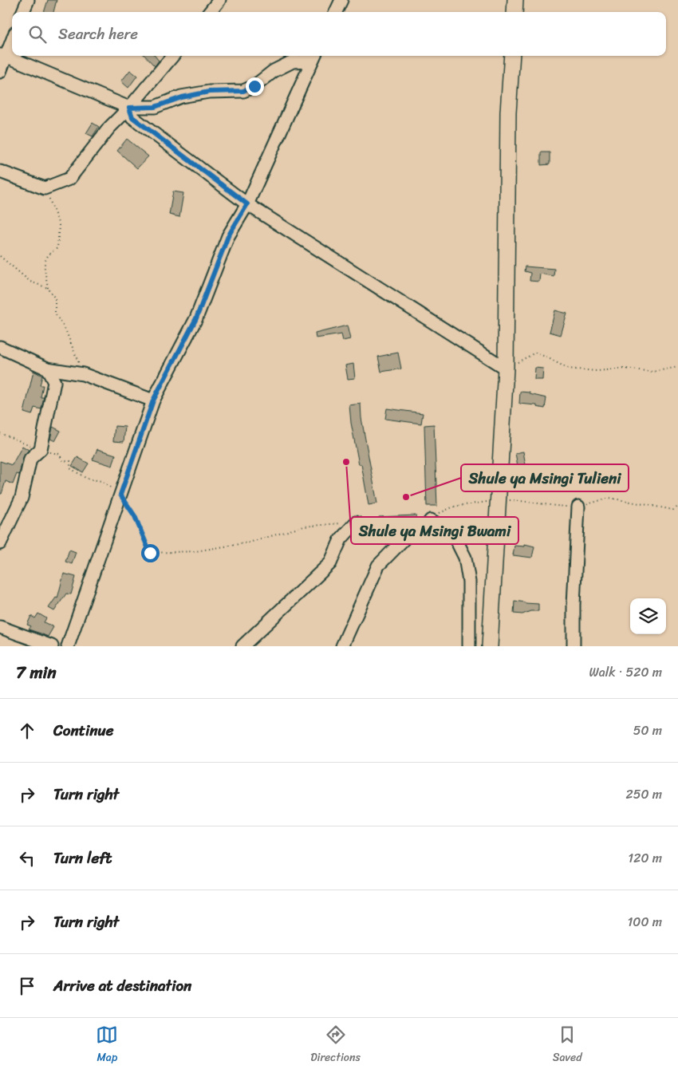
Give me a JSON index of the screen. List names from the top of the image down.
{
  "places": ["Shule ya Msingi Bwami", "Shule ya Msingi Tulieni"],
  "page": {
    "search": "Search here",
    "heading": ["7 min", "Walk · 520 m"],
    "list": [
      ["Continue", "50 m"],
      ["Turn right", "250 m"],
      ["Turn left", "120 m"],
      ["Turn right", "100 m"],
      "Arrive at destination"
    ],
    "nav": ["Map", "Directions", "Saved"]
  }
}
